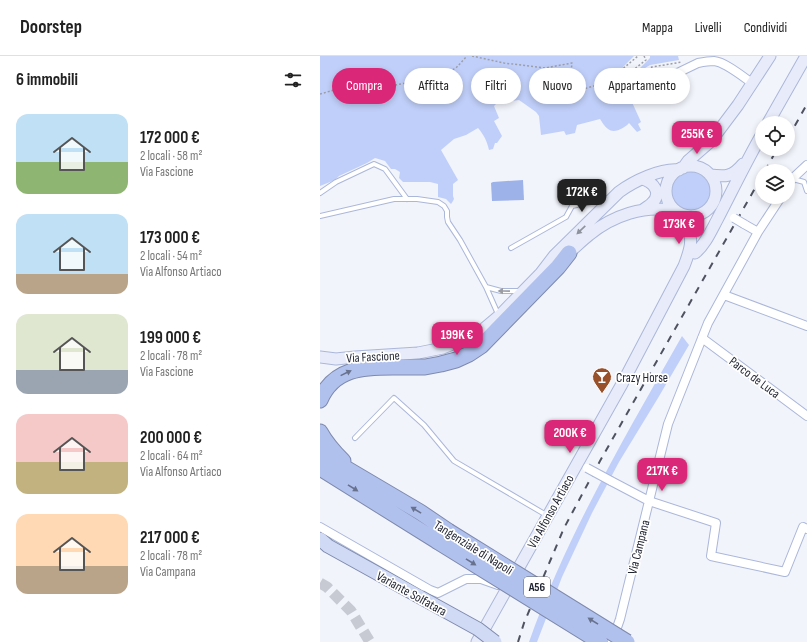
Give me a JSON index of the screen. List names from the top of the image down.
{
  "streets": {
    "highway": ["Tangenziale di Napoli", "A56"],
    "main road": ["Via Fascione", "Via Alfonso Artiaco", "Variante Solfatara"],
    "street": ["Parco de Luca", "Via Campana"]
  },
  "crossings": [
    ["Parco de Luca", "Via Campana"]
  ],
  "places": {
    "bar": ["Crazy Horse"]
  },
  "page": {
    "header": "Doorstep",
    "nav": ["Mappa", "Livelli", "Condividi"],
    "heading": "6 immobili",
    "chip": [
      "Compra",
      "Affitta",
      "Filtri",
      "Nuovo",
      "Appartamento"
    ],
    "list": [
      {
        "name": "172 000 €",
        "note": "2 locali · 58 m² · Via Fascione"
      },
      {
        "name": "173 000 €",
        "note": "2 locali · 54 m² · Via Alfonso Artiaco"
      },
      {
        "name": "199 000 €",
        "note": "2 locali · 78 m² · Via Fascione"
      },
      {
        "name": "200 000 €",
        "note": "2 locali · 64 m² · Via Alfonso Artiaco"
      },
      {
        "name": "217 000 €",
        "note": "2 locali · 78 m² · Via Campana"
      }
    ],
    "price": [
      "255K €",
      "172K €",
      "173K €",
      "199K €",
      "200K €",
      "217K €"
    ]
  }
}
